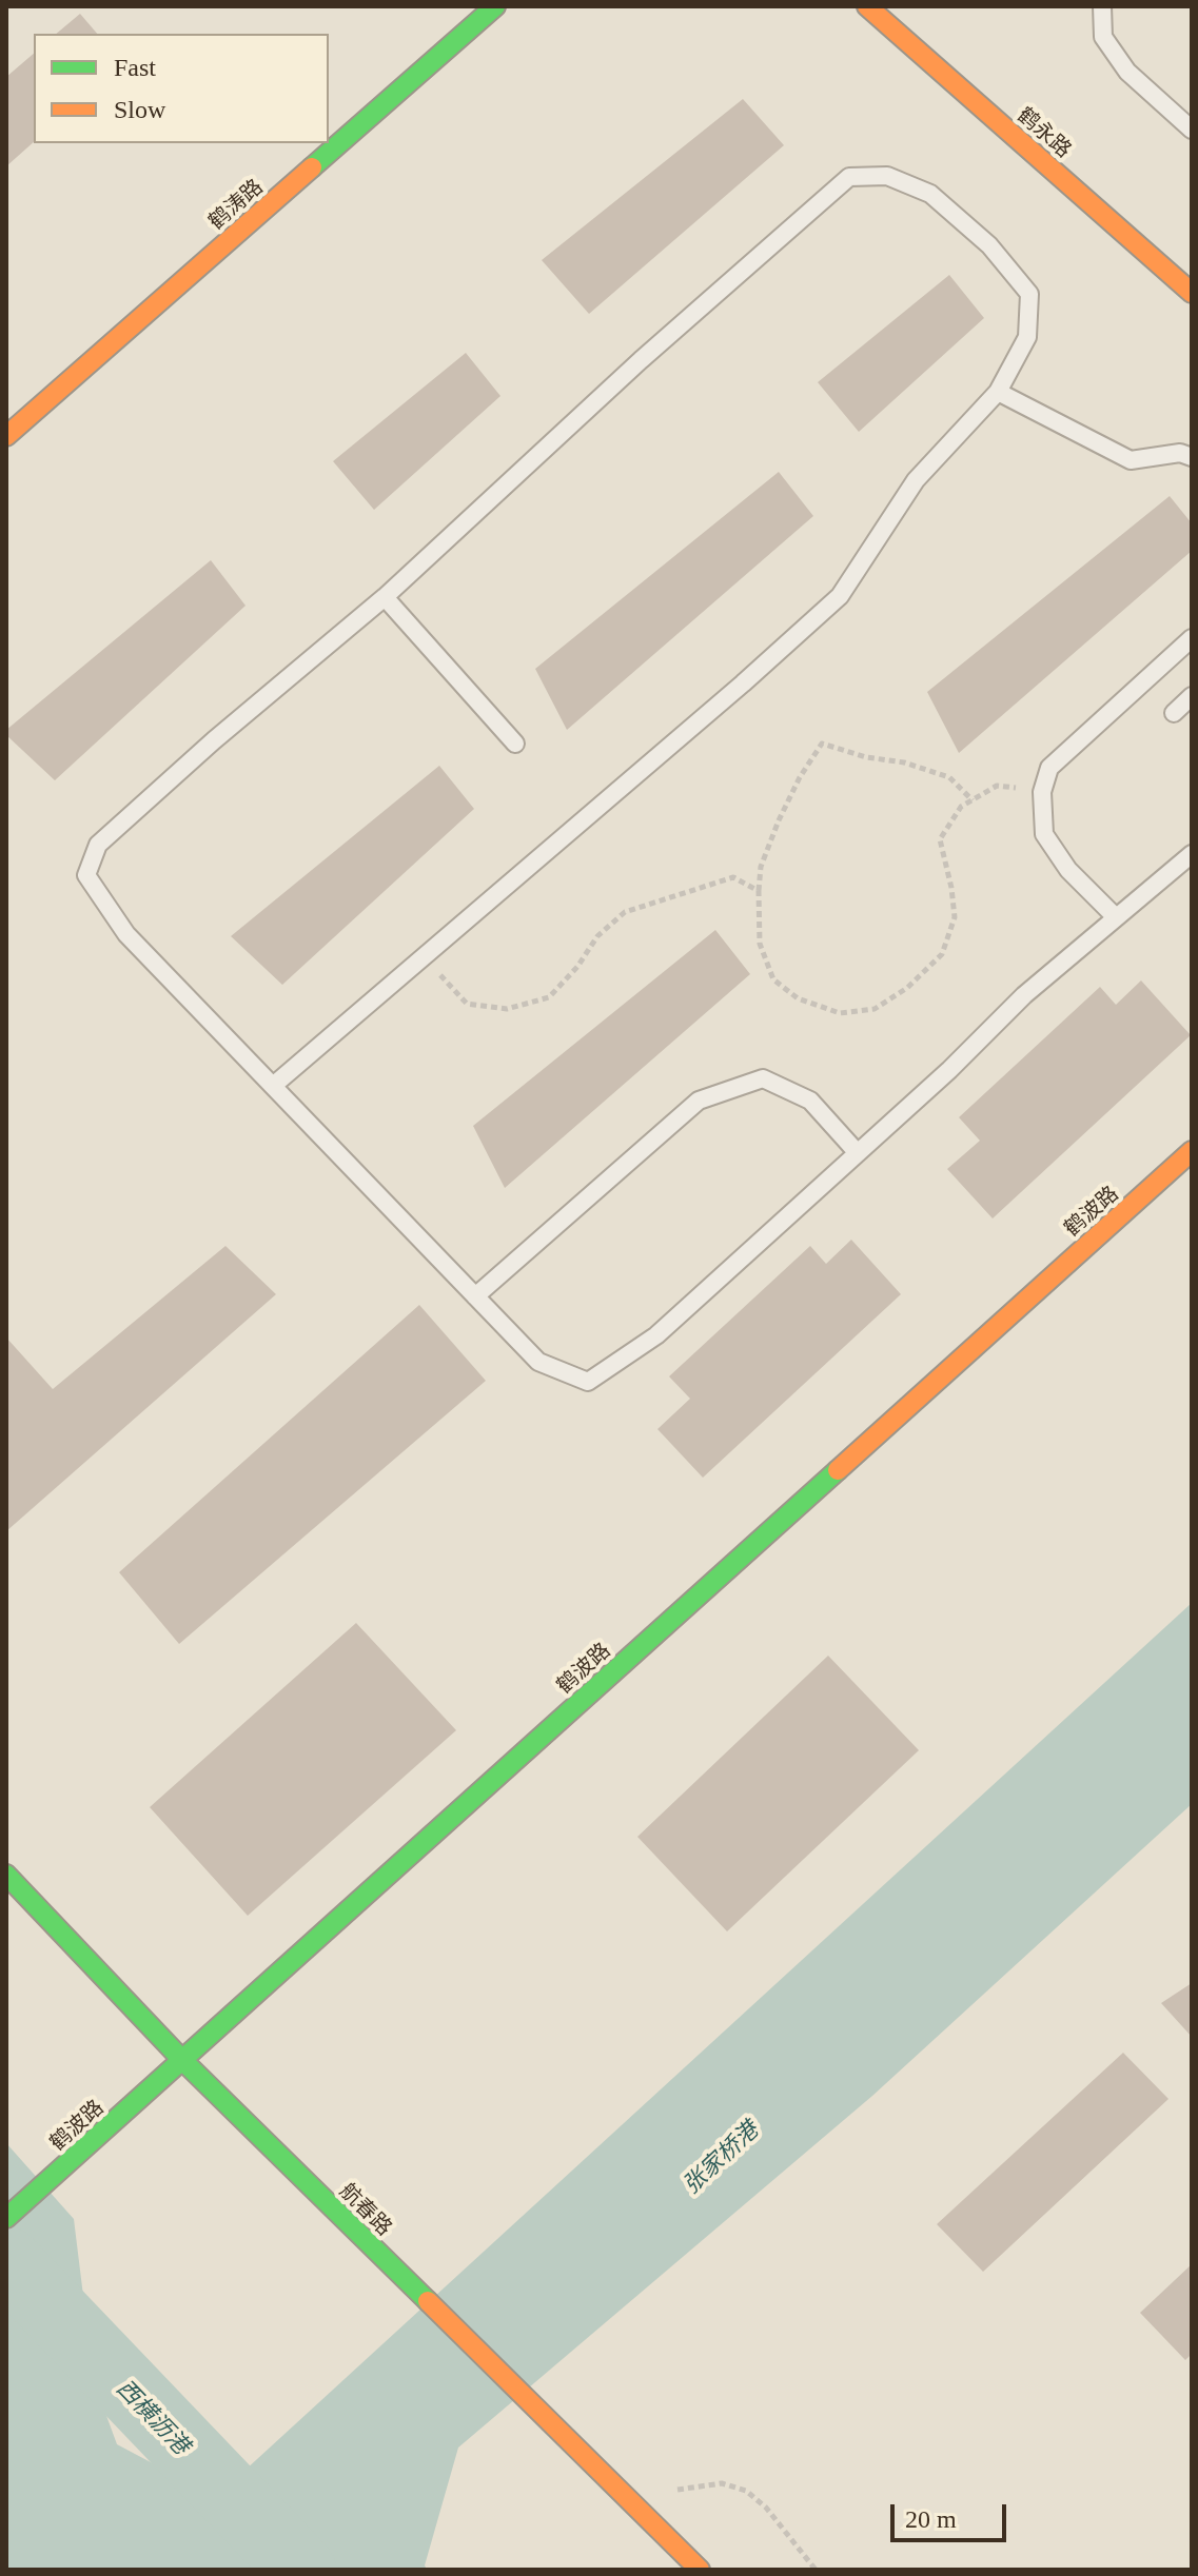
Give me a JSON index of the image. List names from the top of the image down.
{
  "streets": {
    "street": [
      "鹤永路",
      "鹤涛路",
      "鹤波路",
      "航春路"
    ]
  },
  "crossings": [
    ["鹤波路", "航春路"]
  ],
  "water": ["张家桥港", "西横沥港"],
  "legend": ["Fast", "Slow"],
  "scale_bar": "20 m"
}
